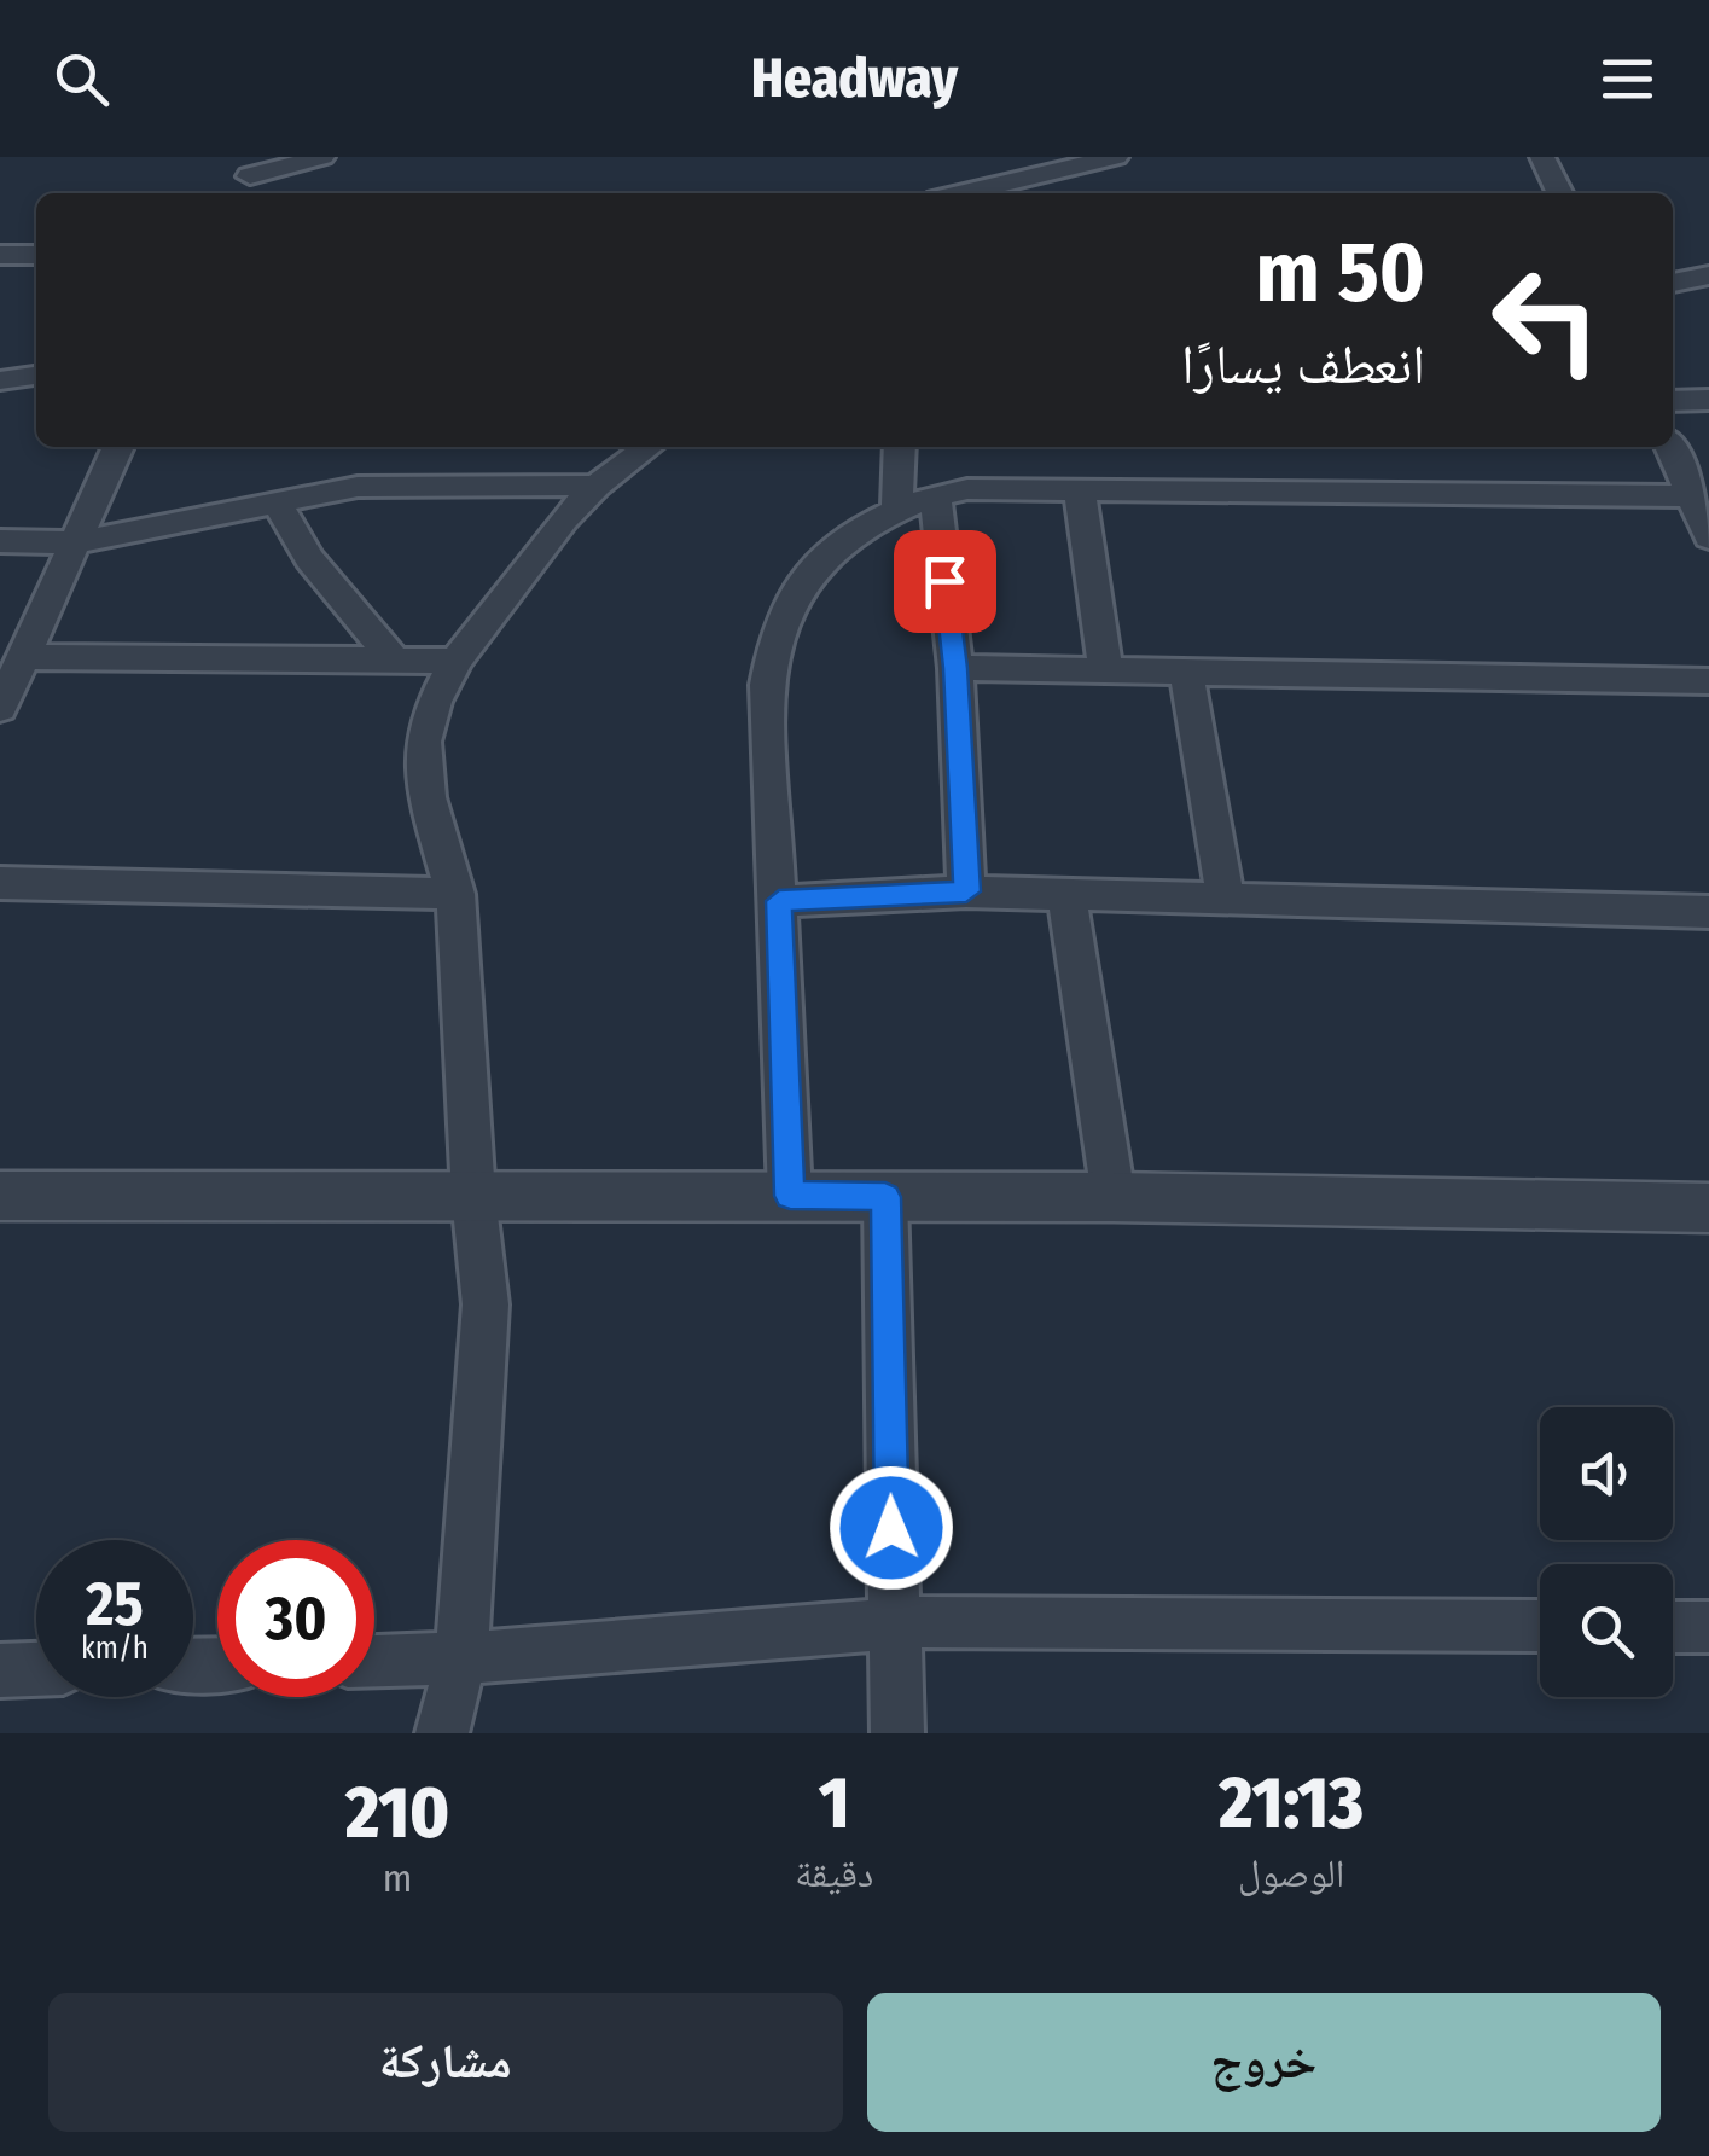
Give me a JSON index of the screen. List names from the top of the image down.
{
  "page": {
    "header": "Headway",
    "turn": ["50 m", "انعطف يسارًا"],
    "speed": "25 km/h",
    "limit": "30",
    "eta": [
      "21:13",
      "الوصول",
      "1",
      "دقيقة",
      "210",
      "m"
    ],
    "buttons": ["خروج", "مشاركة"]
  }
}
